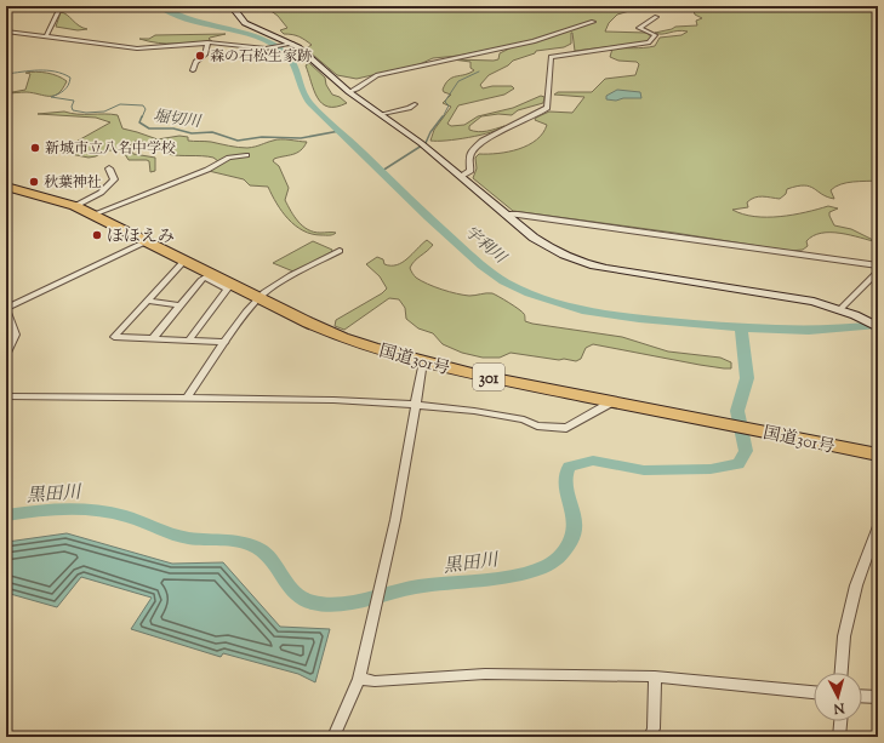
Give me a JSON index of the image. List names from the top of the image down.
{
  "streets": {
    "highway": ["国道301号", "301"]
  },
  "water": ["堀切川", "宇利川", "黒田川"],
  "places": [
    "森の石松生家跡",
    "新城市立八名中学校",
    "秋葉神社",
    "ほほえみ"
  ],
  "north": "bottom"
}
